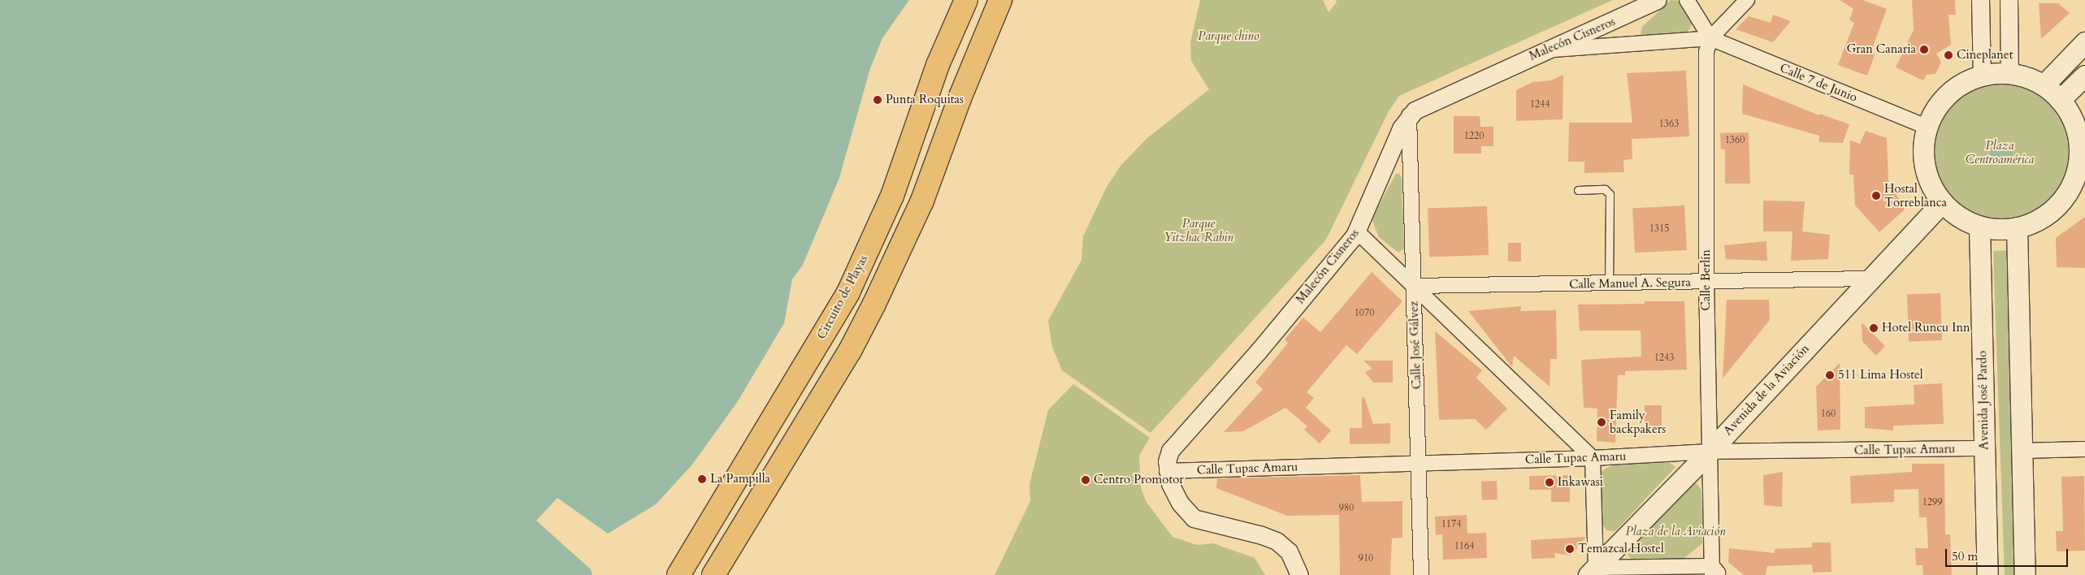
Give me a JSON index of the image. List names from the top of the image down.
{
  "streets": {
    "highway": ["Circuito de Playas"],
    "main road": ["Avenida de la Aviación", "Avenida José Pardo"],
    "street": [
      "Malecón Cisneros",
      "Calle 7 de Junio",
      "Calle Berlín",
      "Calle Manuel A. Segura",
      "Calle José Gálvez",
      "Calle Tupac Amaru"
    ]
  },
  "crossings": [
    ["Malecón Cisneros", "Calle 7 de Junio"],
    ["Malecón Cisneros", "Calle José Gálvez"],
    ["Malecón Cisneros", "Calle Tupac Amaru"],
    ["Calle 7 de Junio", "Calle Berlín"],
    ["Calle Berlín", "Calle Manuel A. Segura"],
    ["Calle Berlín", "Avenida de la Aviación"],
    ["Calle Berlín", "Calle Tupac Amaru"],
    ["Calle Manuel A. Segura", "Calle José Gálvez"],
    ["Calle Manuel A. Segura", "Avenida de la Aviación"],
    ["Calle José Gálvez", "Calle Tupac Amaru"],
    ["Avenida de la Aviación", "Calle Tupac Amaru"],
    ["Avenida José Pardo", "Calle Tupac Amaru"]
  ],
  "parks": [
    "Parque chino",
    "Plaza Centroamérica",
    "Parque Yitzhac Rabin",
    "Plaza de la Aviación"
  ],
  "places": [
    "Gran Canaria",
    "Cineplanet",
    "Punta Roquitas",
    "Hostal Torreblanca",
    "Hotel Runcu Inn",
    "511 Lima Hostel",
    "Family backpakers",
    "La Pampilla",
    "Centro Promotor",
    "Inkawasi",
    "Temazcal Hostel"
  ],
  "house_numbers": [
    "1244",
    "1363",
    "1220",
    "1360",
    "1315",
    "1070",
    "1243",
    "160",
    "1299",
    "980",
    "1174",
    "1164",
    "910"
  ],
  "scale_bar": "50 m"
}
